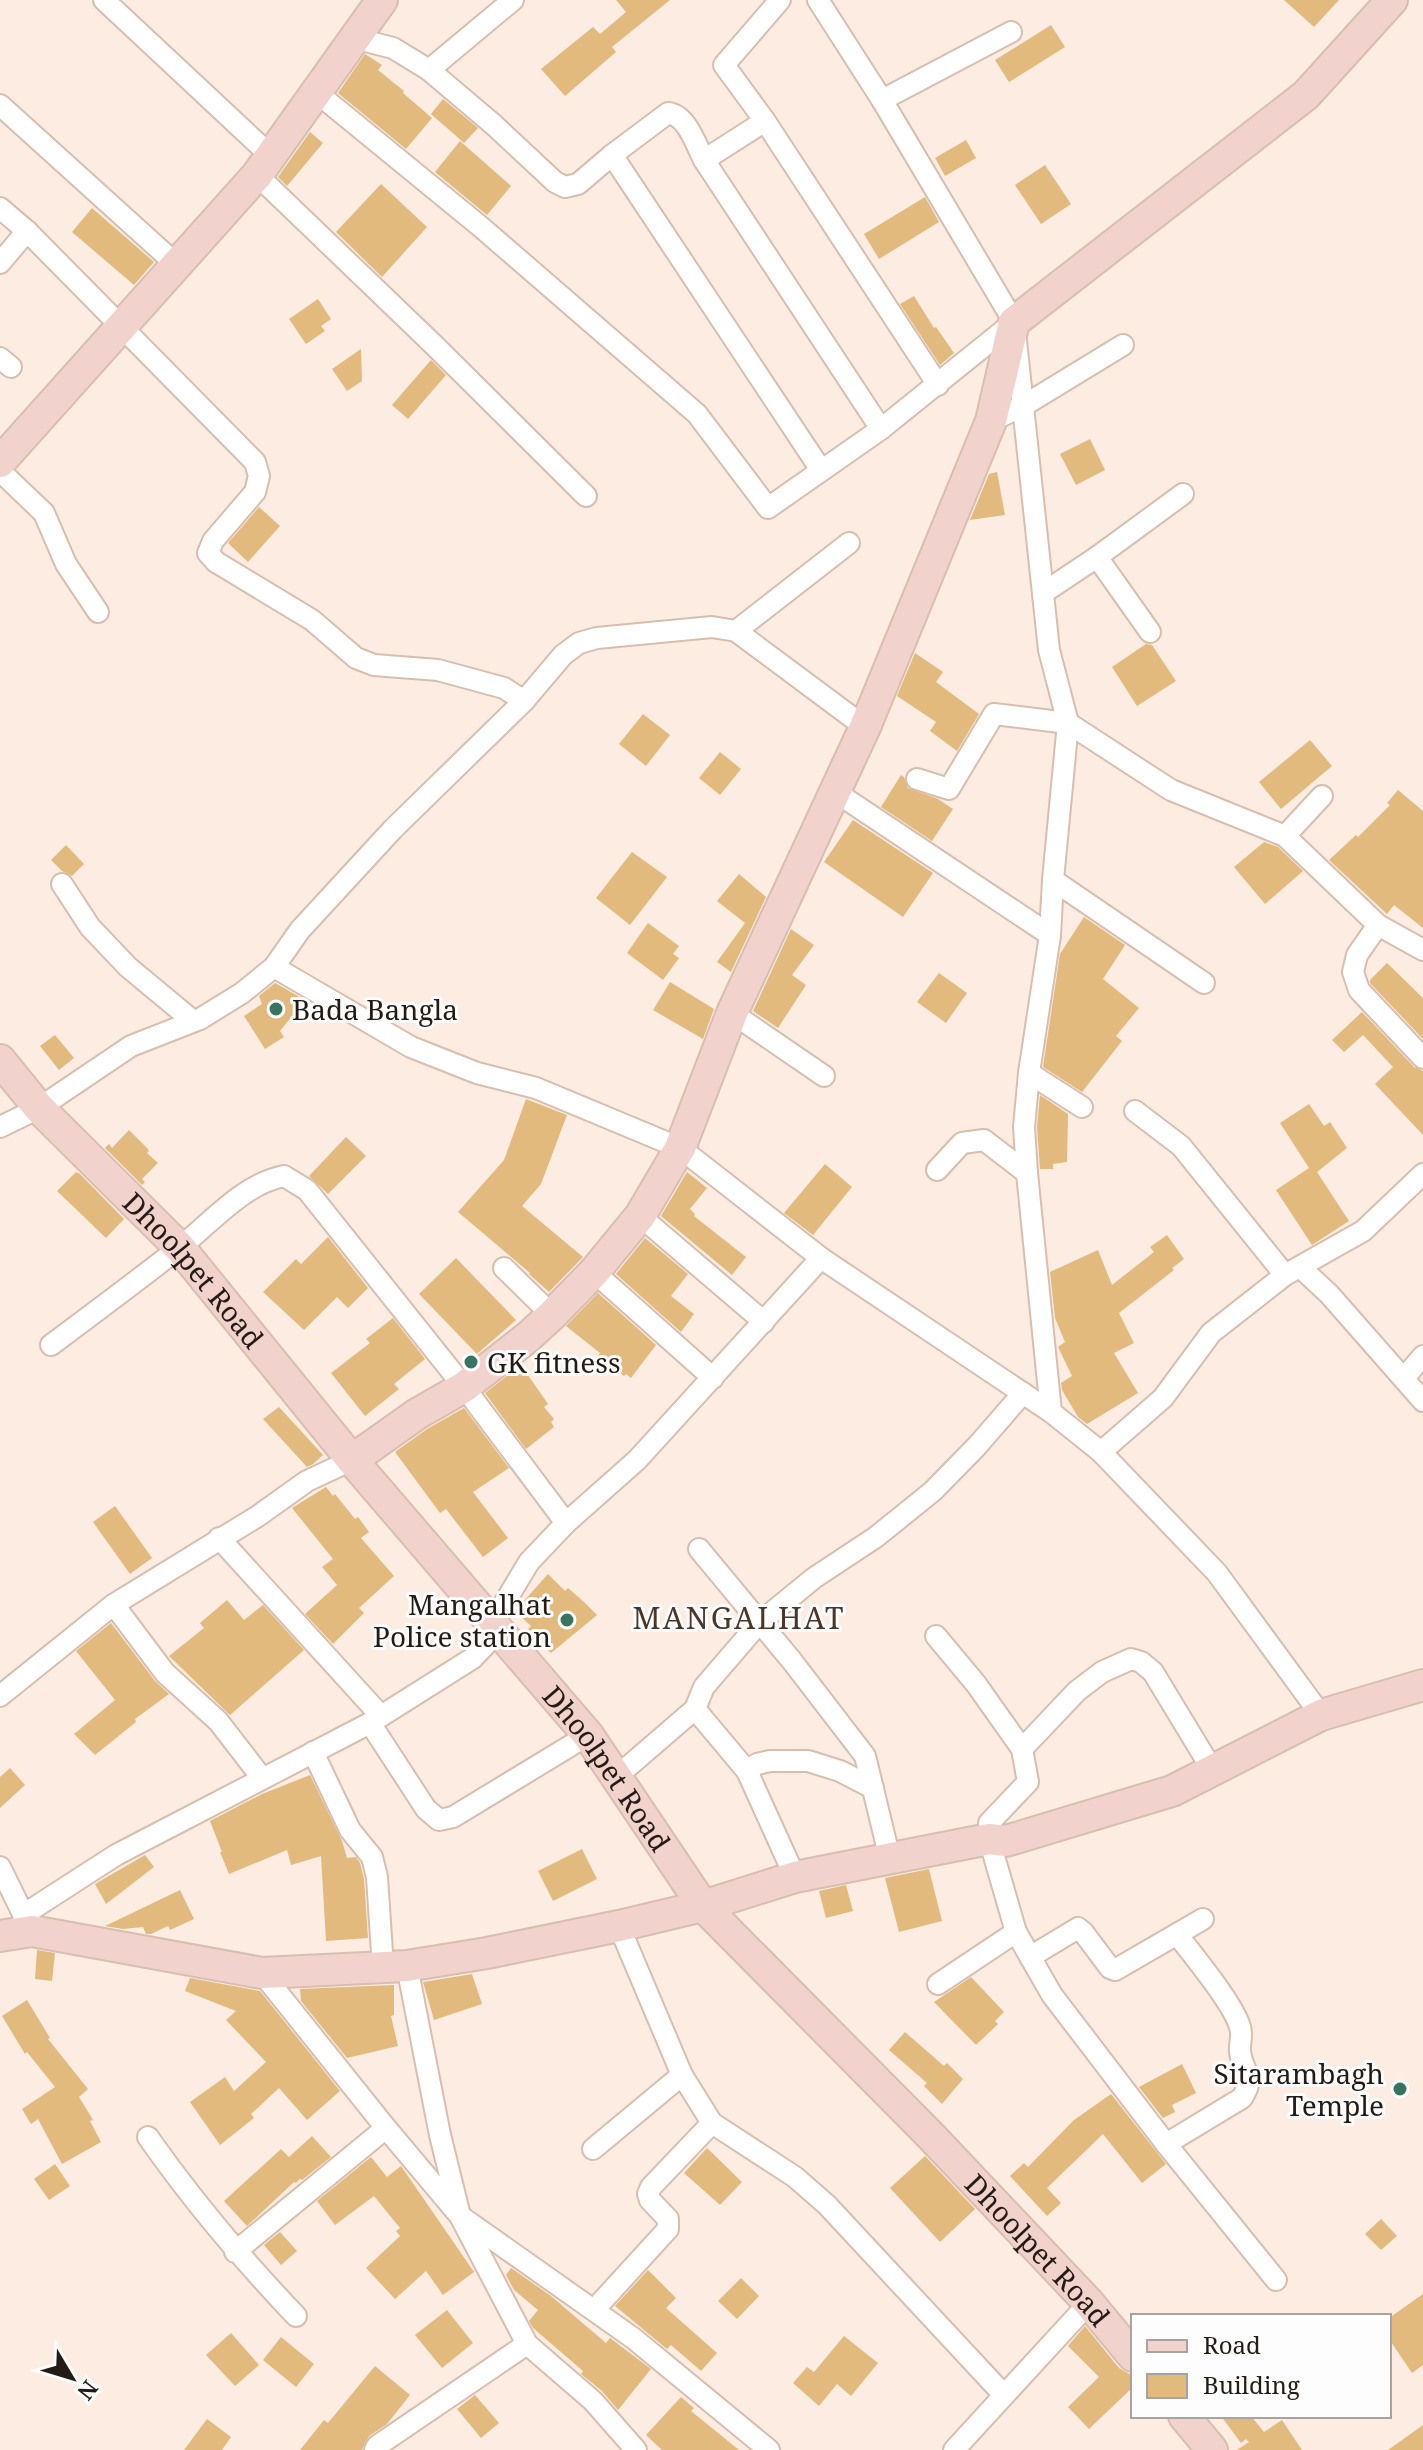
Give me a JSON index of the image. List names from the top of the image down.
{
  "streets": {
    "street": ["Dhoolpet Road"]
  },
  "districts": ["MANGALHAT"],
  "places": [
    "Bada Bangla",
    "GK fitness",
    "Mangalhat Police station",
    "Sitarambagh Temple"
  ],
  "legend": ["Road", "Building"],
  "north": "bottom right"
}
